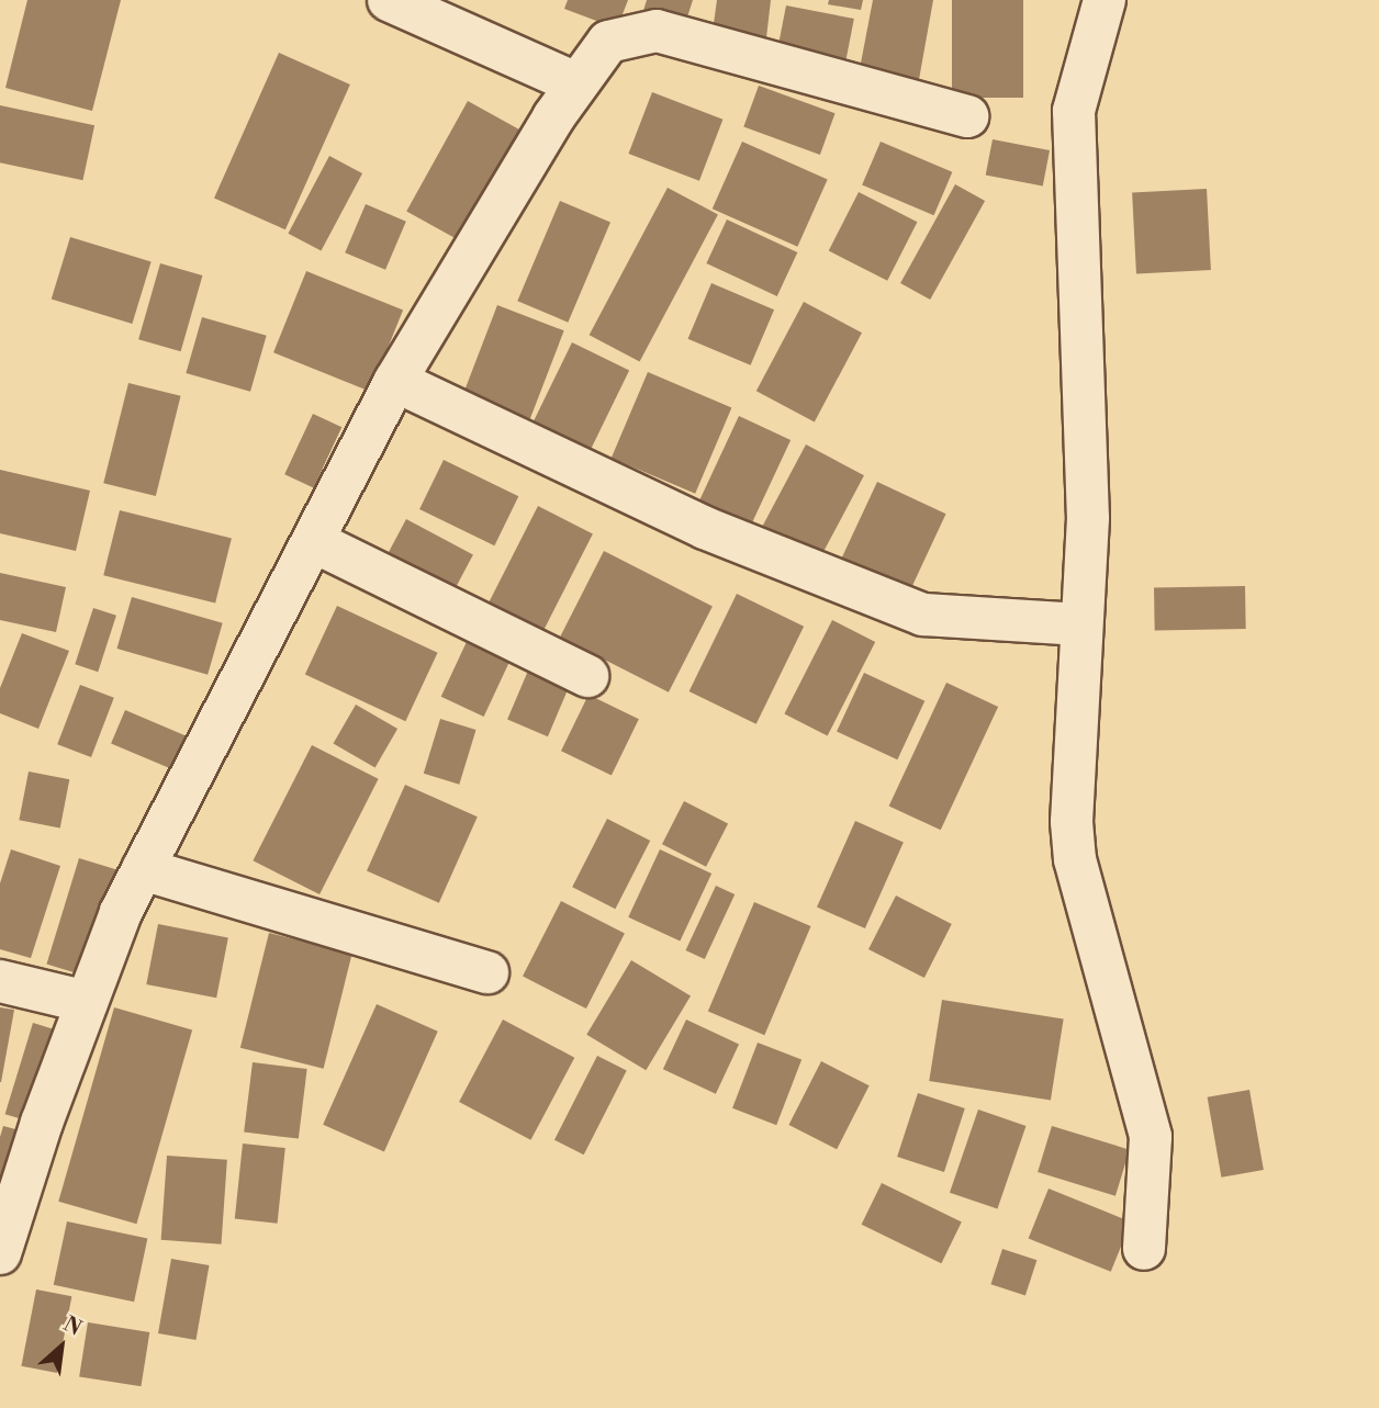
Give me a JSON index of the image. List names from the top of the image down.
{
  "north": "top right"
}
